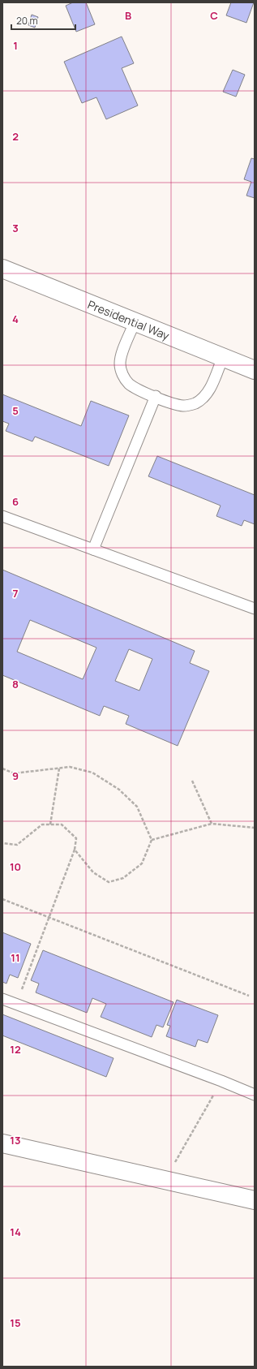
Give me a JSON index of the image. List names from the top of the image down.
{
  "streets": {
    "main road": ["Presidential Way"]
  },
  "scale_bar": "20 m",
  "grid": {
    "columns": ["B", "C"],
    "rows": [
      "1",
      "2",
      "3",
      "4",
      "5",
      "6",
      "7",
      "8",
      "9",
      "10",
      "11",
      "12",
      "13",
      "14",
      "15"
    ]
  }
}
